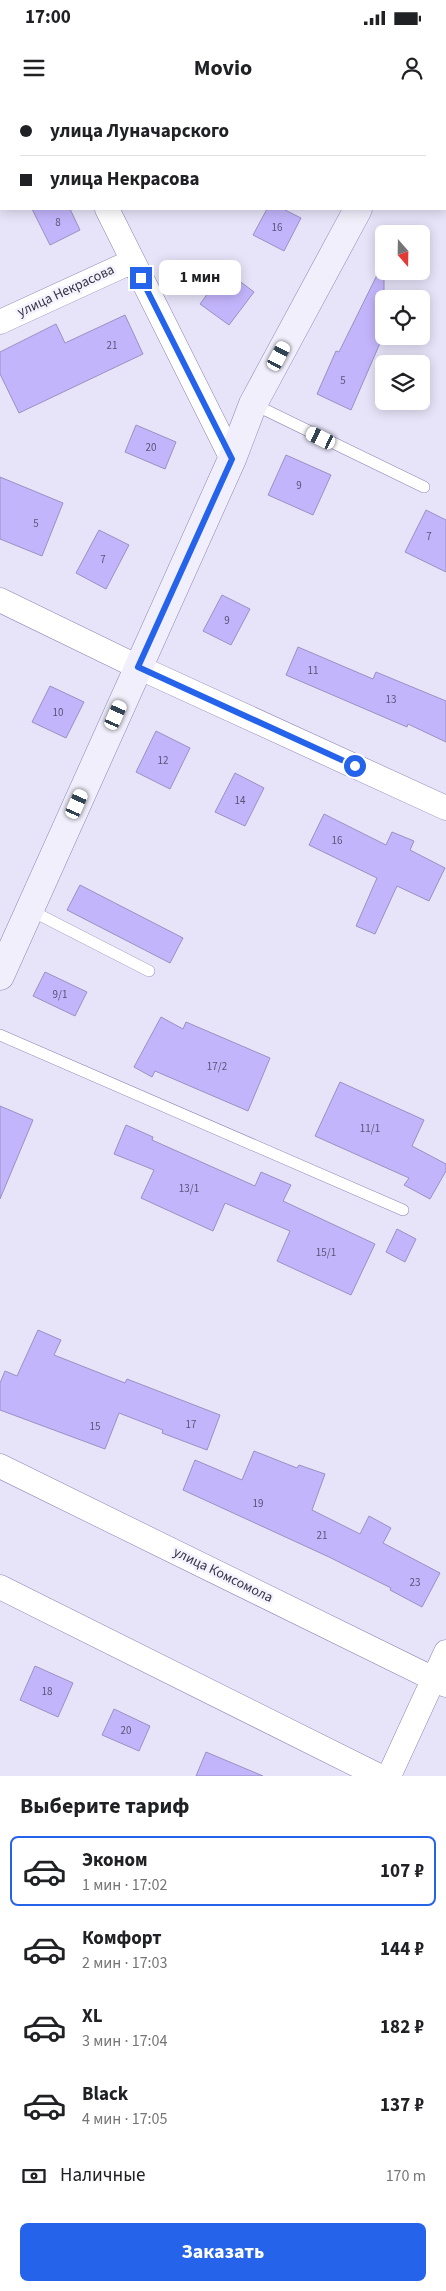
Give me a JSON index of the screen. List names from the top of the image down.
{
  "streets": {
    "street": ["улица Некрасова", "улица Комсомола"]
  },
  "house_numbers": [
    "8",
    "16",
    "21",
    "5",
    "20",
    "9",
    "5",
    "7",
    "7",
    "9",
    "11",
    "13",
    "10",
    "12",
    "14",
    "16",
    "9/1",
    "17/2",
    "11/1",
    "13/1",
    "15/1",
    "17",
    "15",
    "19",
    "21",
    "23",
    "18",
    "20"
  ],
  "north": "bottom",
  "page": {
    "status": "17:00",
    "header": "Movio",
    "banner": ["улица Луначарского", "улица Некрасова"],
    "bubble": "1 мин",
    "heading": "Выберите тариф",
    "list": [
      {
        "name": "Эконом",
        "note": "1 мин · 17:02",
        "value": "107 ₽"
      },
      {
        "name": "Комфорт",
        "note": "2 мин · 17:03",
        "value": "144 ₽"
      },
      {
        "name": "XL",
        "note": "3 мин · 17:04",
        "value": "182 ₽"
      },
      {
        "name": "Black",
        "note": "4 мин · 17:05",
        "value": "137 ₽"
      }
    ],
    "pay": ["Наличные", "170 m"],
    "buttons": "Заказать"
  }
}
